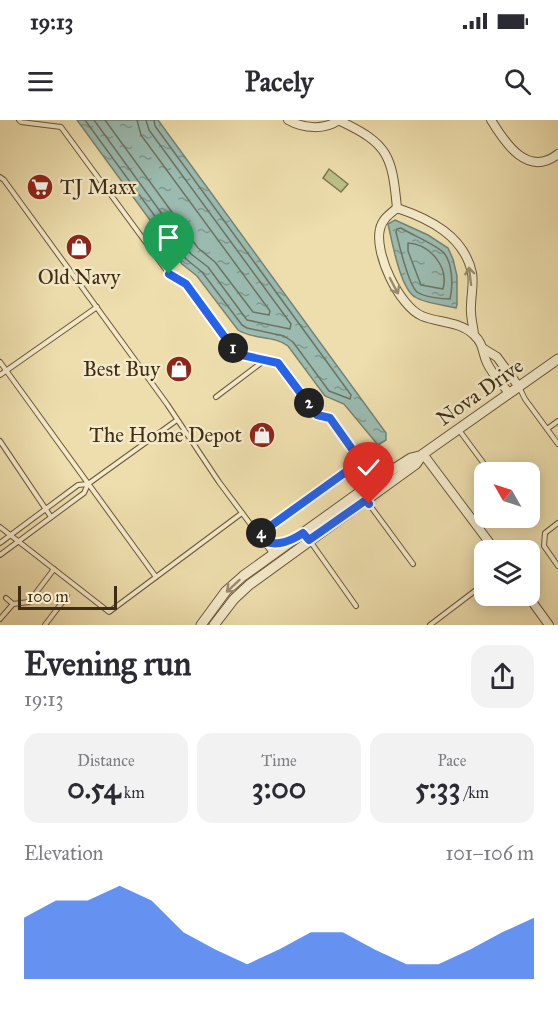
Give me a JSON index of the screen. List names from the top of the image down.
{
  "streets": {
    "street": ["Nova Drive"]
  },
  "places": {
    "supermarket": ["TJ Maxx"],
    "shop": ["Old Navy", "Best Buy", "The Home Depot"]
  },
  "scale_bar": "100 m",
  "north": "top left",
  "page": {
    "status": "19:13",
    "header": "Pacely",
    "pins": ["1", "2", "4"],
    "scale": "100 m",
    "heading": ["Evening run", "19:13"],
    "stats": [
      ["Distance", "0.54 km"],
      ["Time", "3:00"],
      ["Pace", "5:33 /km"]
    ],
    "chart": ["Elevation", "101–106 m"]
  }
}
